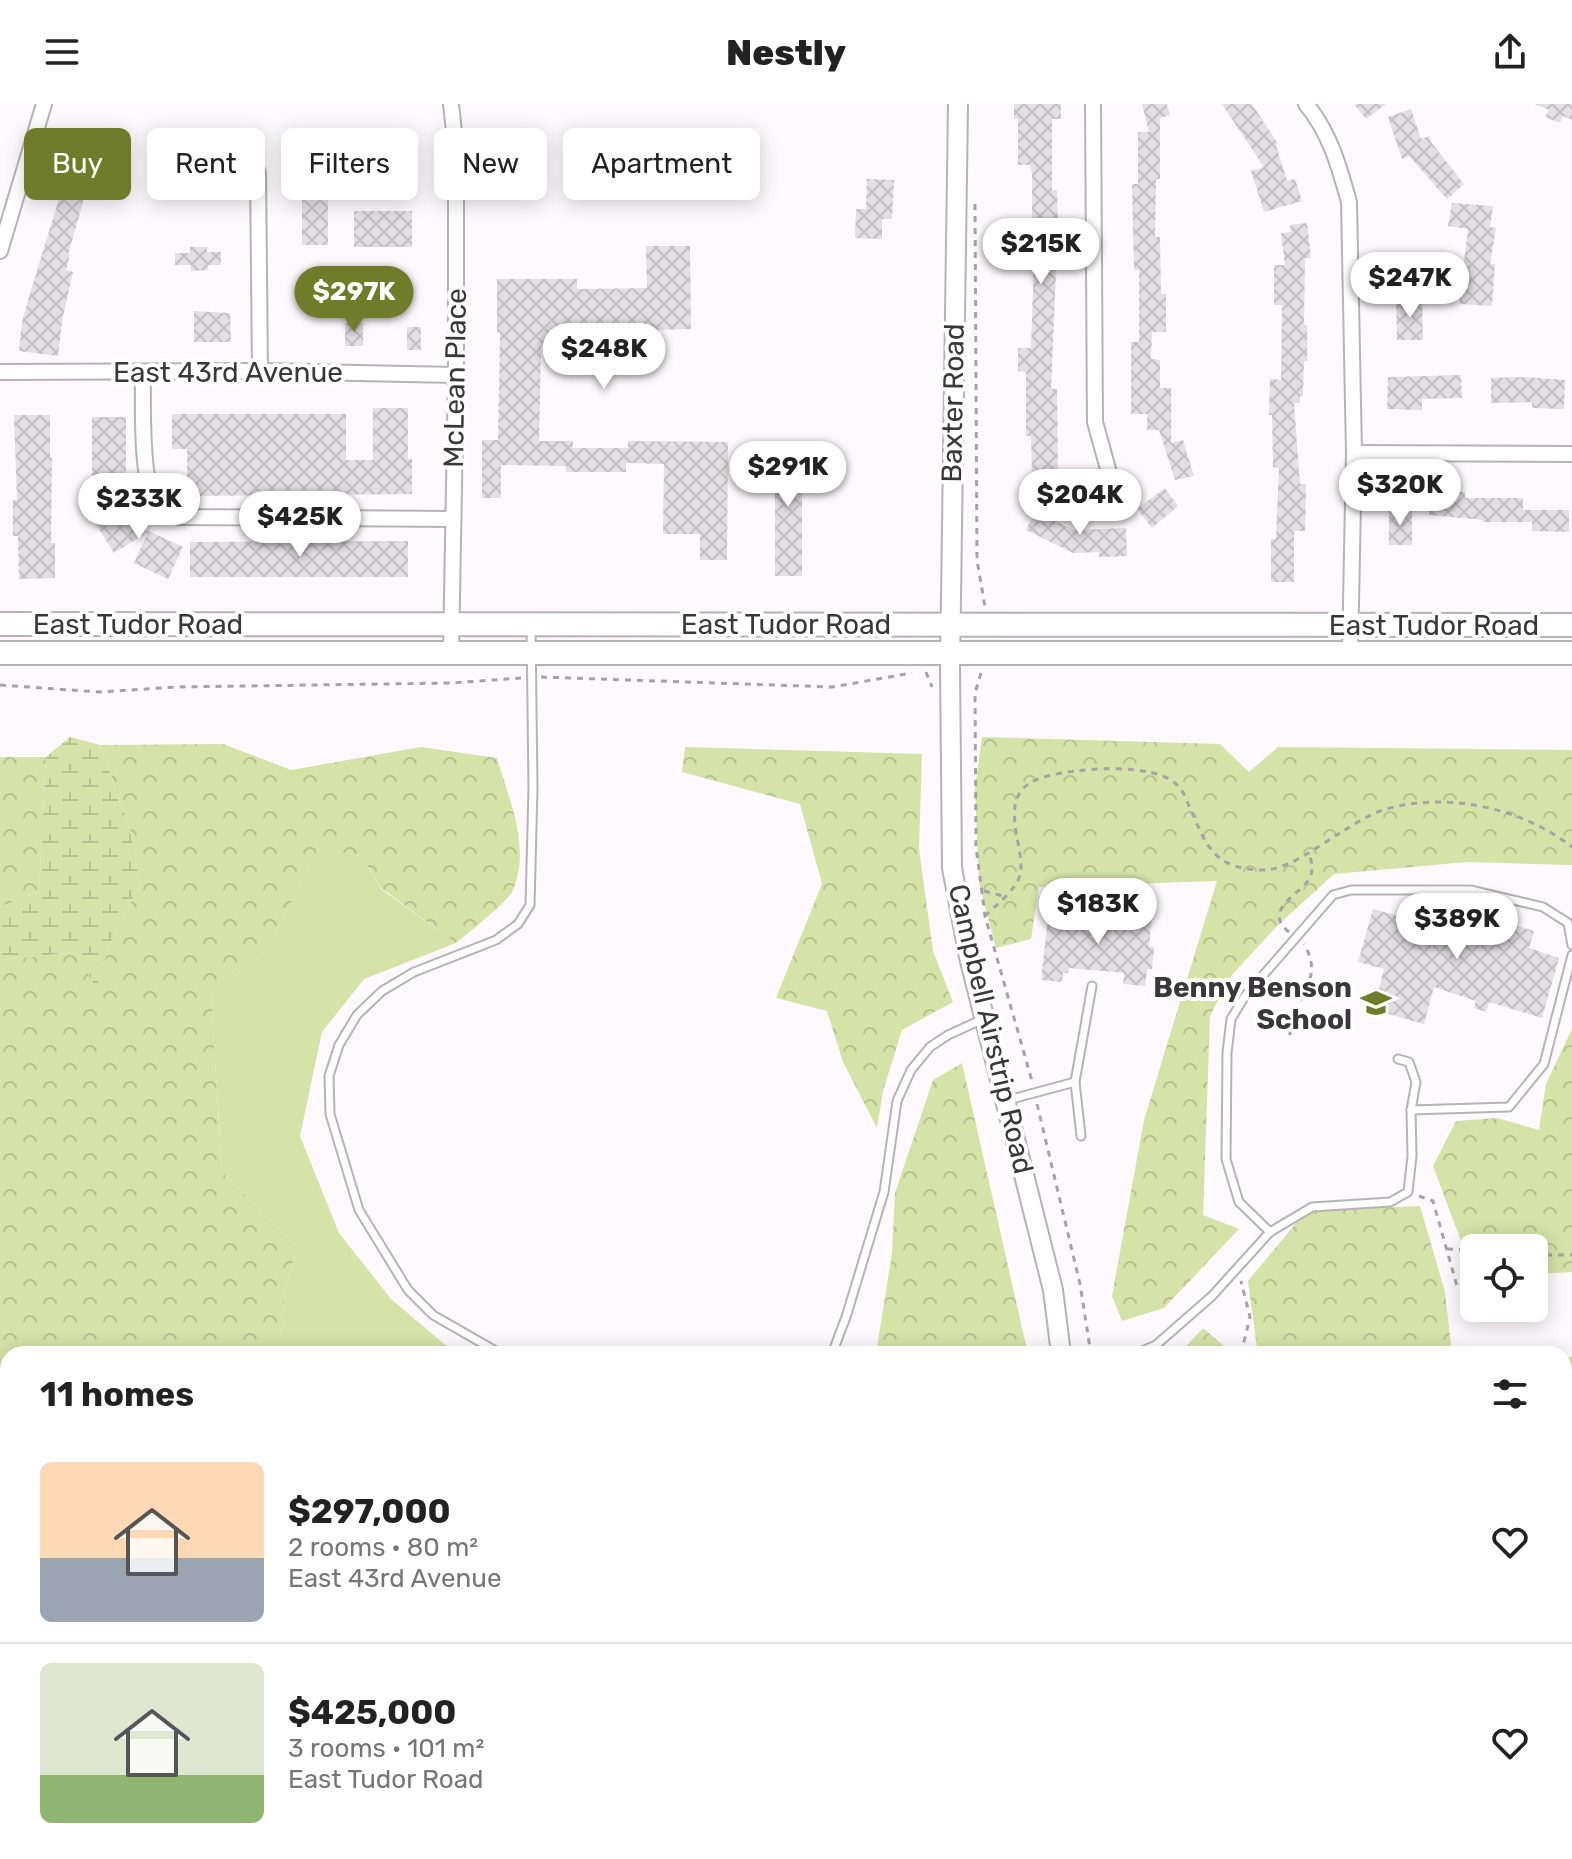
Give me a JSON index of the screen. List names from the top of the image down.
{
  "streets": {
    "main road": ["East Tudor Road"],
    "street": [
      "East 43rd Avenue",
      "McLean Place",
      "Baxter Road",
      "Campbell Airstrip Road"
    ]
  },
  "crossings": [
    ["East 43rd Avenue", "McLean Place"],
    ["McLean Place", "East Tudor Road"],
    ["Baxter Road", "East Tudor Road"],
    ["Baxter Road", "Campbell Airstrip Road"],
    ["East Tudor Road", "Campbell Airstrip Road"]
  ],
  "places": {
    "school or university": ["Benny Benson School"]
  },
  "page": {
    "header": "Nestly",
    "chip": [
      "Buy",
      "Rent",
      "Filters",
      "New",
      "Apartment"
    ],
    "price": [
      "$215K",
      "$247K",
      "$297K",
      "$248K",
      "$291K",
      "$320K",
      "$204K",
      "$233K",
      "$425K",
      "$183K",
      "$389K"
    ],
    "heading": "11 homes",
    "list": [
      {
        "name": "$297,000",
        "note": "2 rooms · 80 m² · East 43rd Avenue"
      },
      {
        "name": "$425,000",
        "note": "3 rooms · 101 m² · East Tudor Road"
      }
    ]
  }
}
